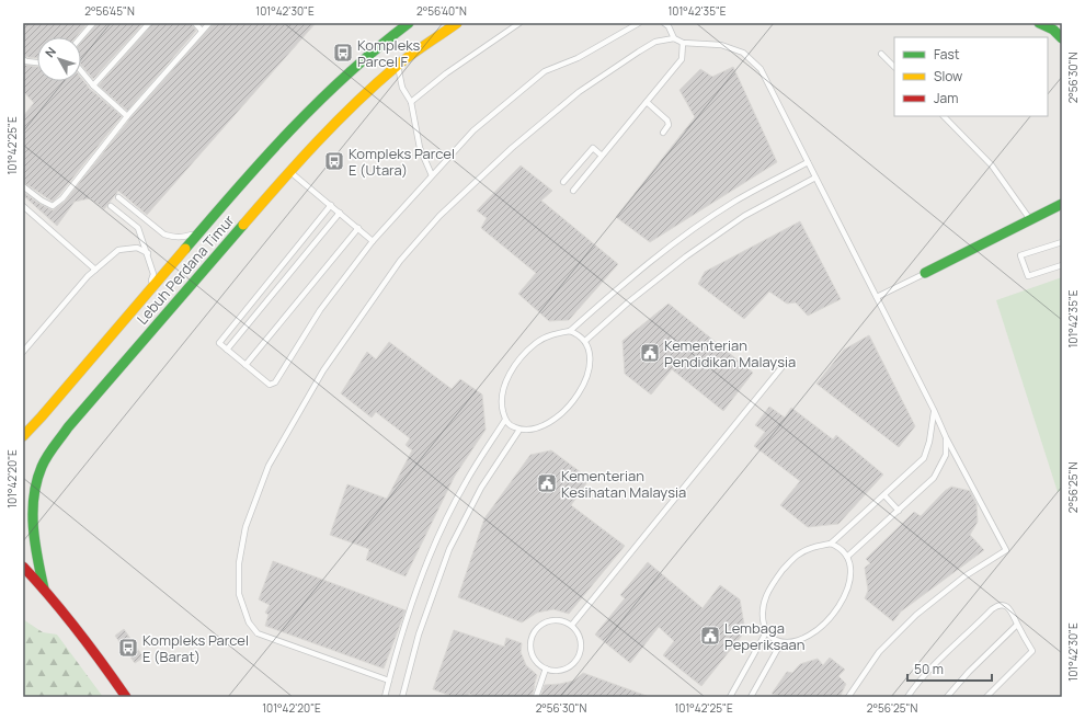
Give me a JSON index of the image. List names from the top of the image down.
{
  "streets": {
    "main road": ["Lebuh Perdana Timur"]
  },
  "places": {
    "bus stop": ["Kompleks Parcel F", "Kompleks Parcel E (Utara)", "Kompleks Parcel E (Barat)"],
    "public building": ["Kementerian Pendidikan Malaysia", "Kementerian Kesihatan Malaysia", "Lembaga Peperiksaan"]
  },
  "legend": ["Fast", "Slow", "Jam"],
  "scale_bar": "50 m",
  "north": "top left",
  "coordinates": [
    "2°56'45\"N",
    "101°42'30\"E",
    "2°56'40\"N",
    "101°42'35\"E",
    "2°56'30\"N",
    "101°42'25\"E",
    "101°42'20\"E",
    "2°56'25\"N"
  ]
}
